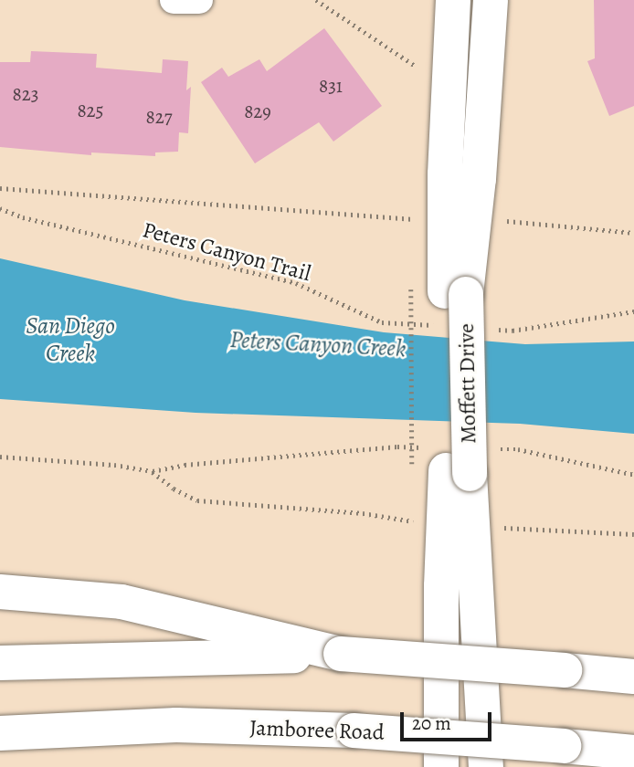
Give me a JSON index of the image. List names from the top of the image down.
{
  "streets": {
    "main road": ["Moffett Drive", "Jamboree Road"],
    "path": ["Peters Canyon Trail"]
  },
  "water": ["San Diego Creek", "Peters Canyon Creek"],
  "house_numbers": [
    "831",
    "823",
    "825",
    "829",
    "827"
  ],
  "scale_bar": "20 m"
}
